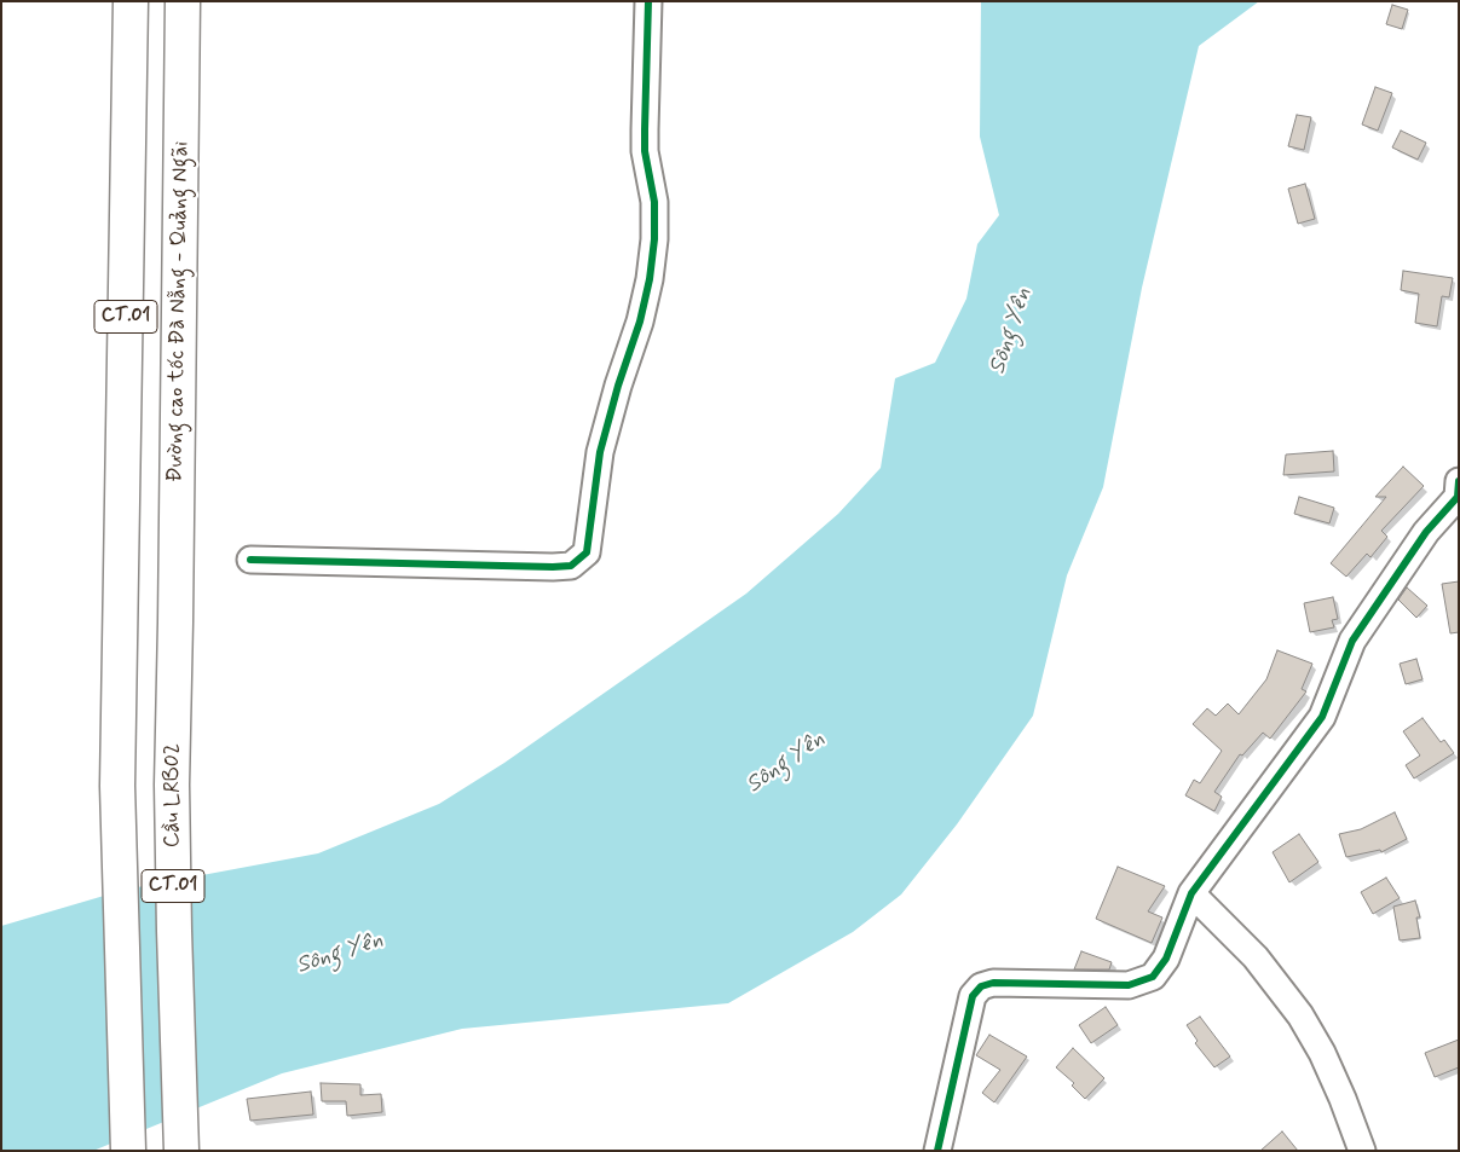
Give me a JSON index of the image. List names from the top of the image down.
{
  "streets": {
    "highway": ["Đường cao tốc Đà Nẵng - Quảng Ngãi", "CT.01", "Cầu LRB02"]
  },
  "crossings": [
    ["Đường cao tốc Đà Nẵng - Quảng Ngãi", "Cầu LRB02"]
  ],
  "water": ["Sông Yên"]
}
